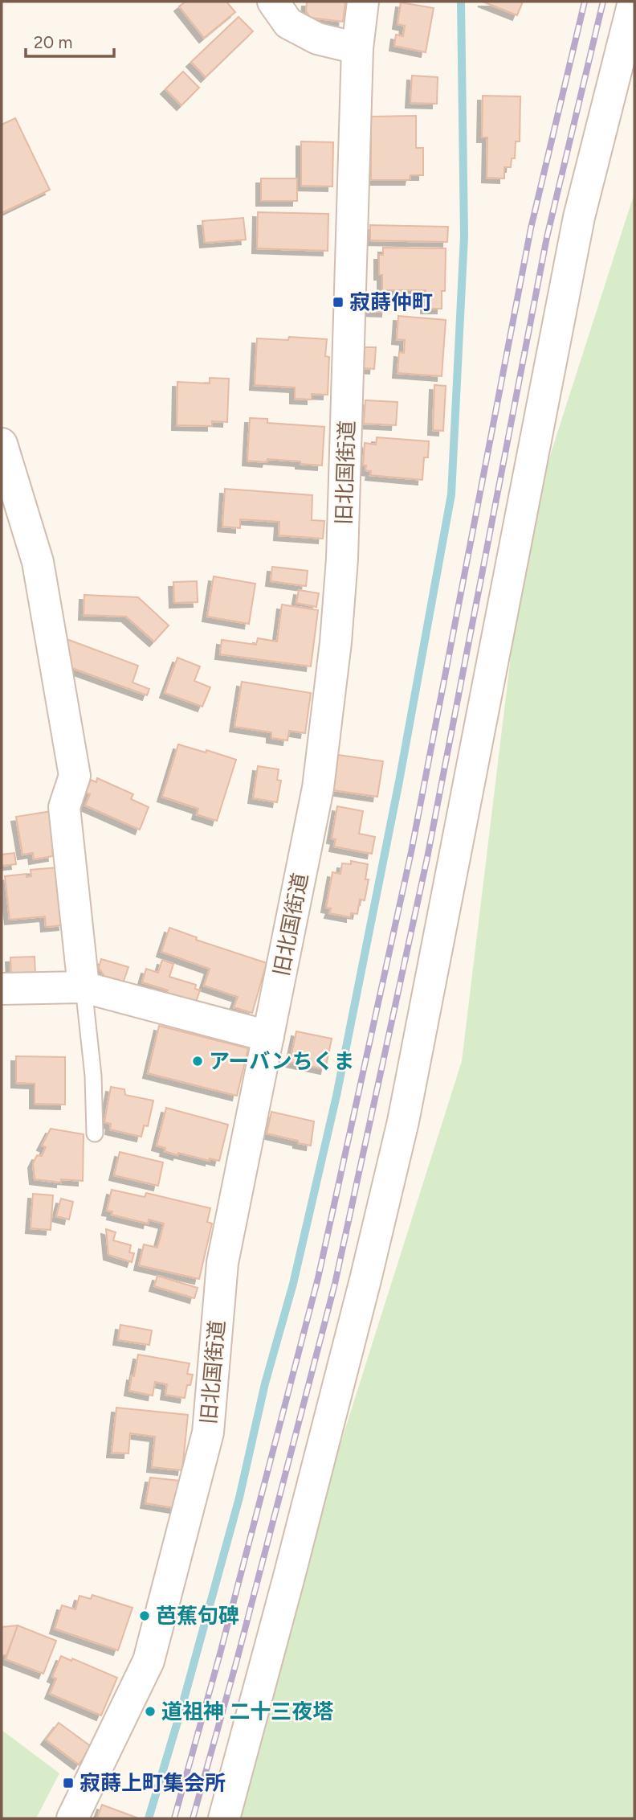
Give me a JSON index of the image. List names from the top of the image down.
{
  "streets": {
    "street": ["旧北国街道"]
  },
  "places": {
    "transit": ["寂蒔仲町", "寂蒔上町集会所"],
    "other": ["アーバンちくま", "芭蕉句碑", "道祖神 二十三夜塔"]
  },
  "scale_bar": "20 m"
}
